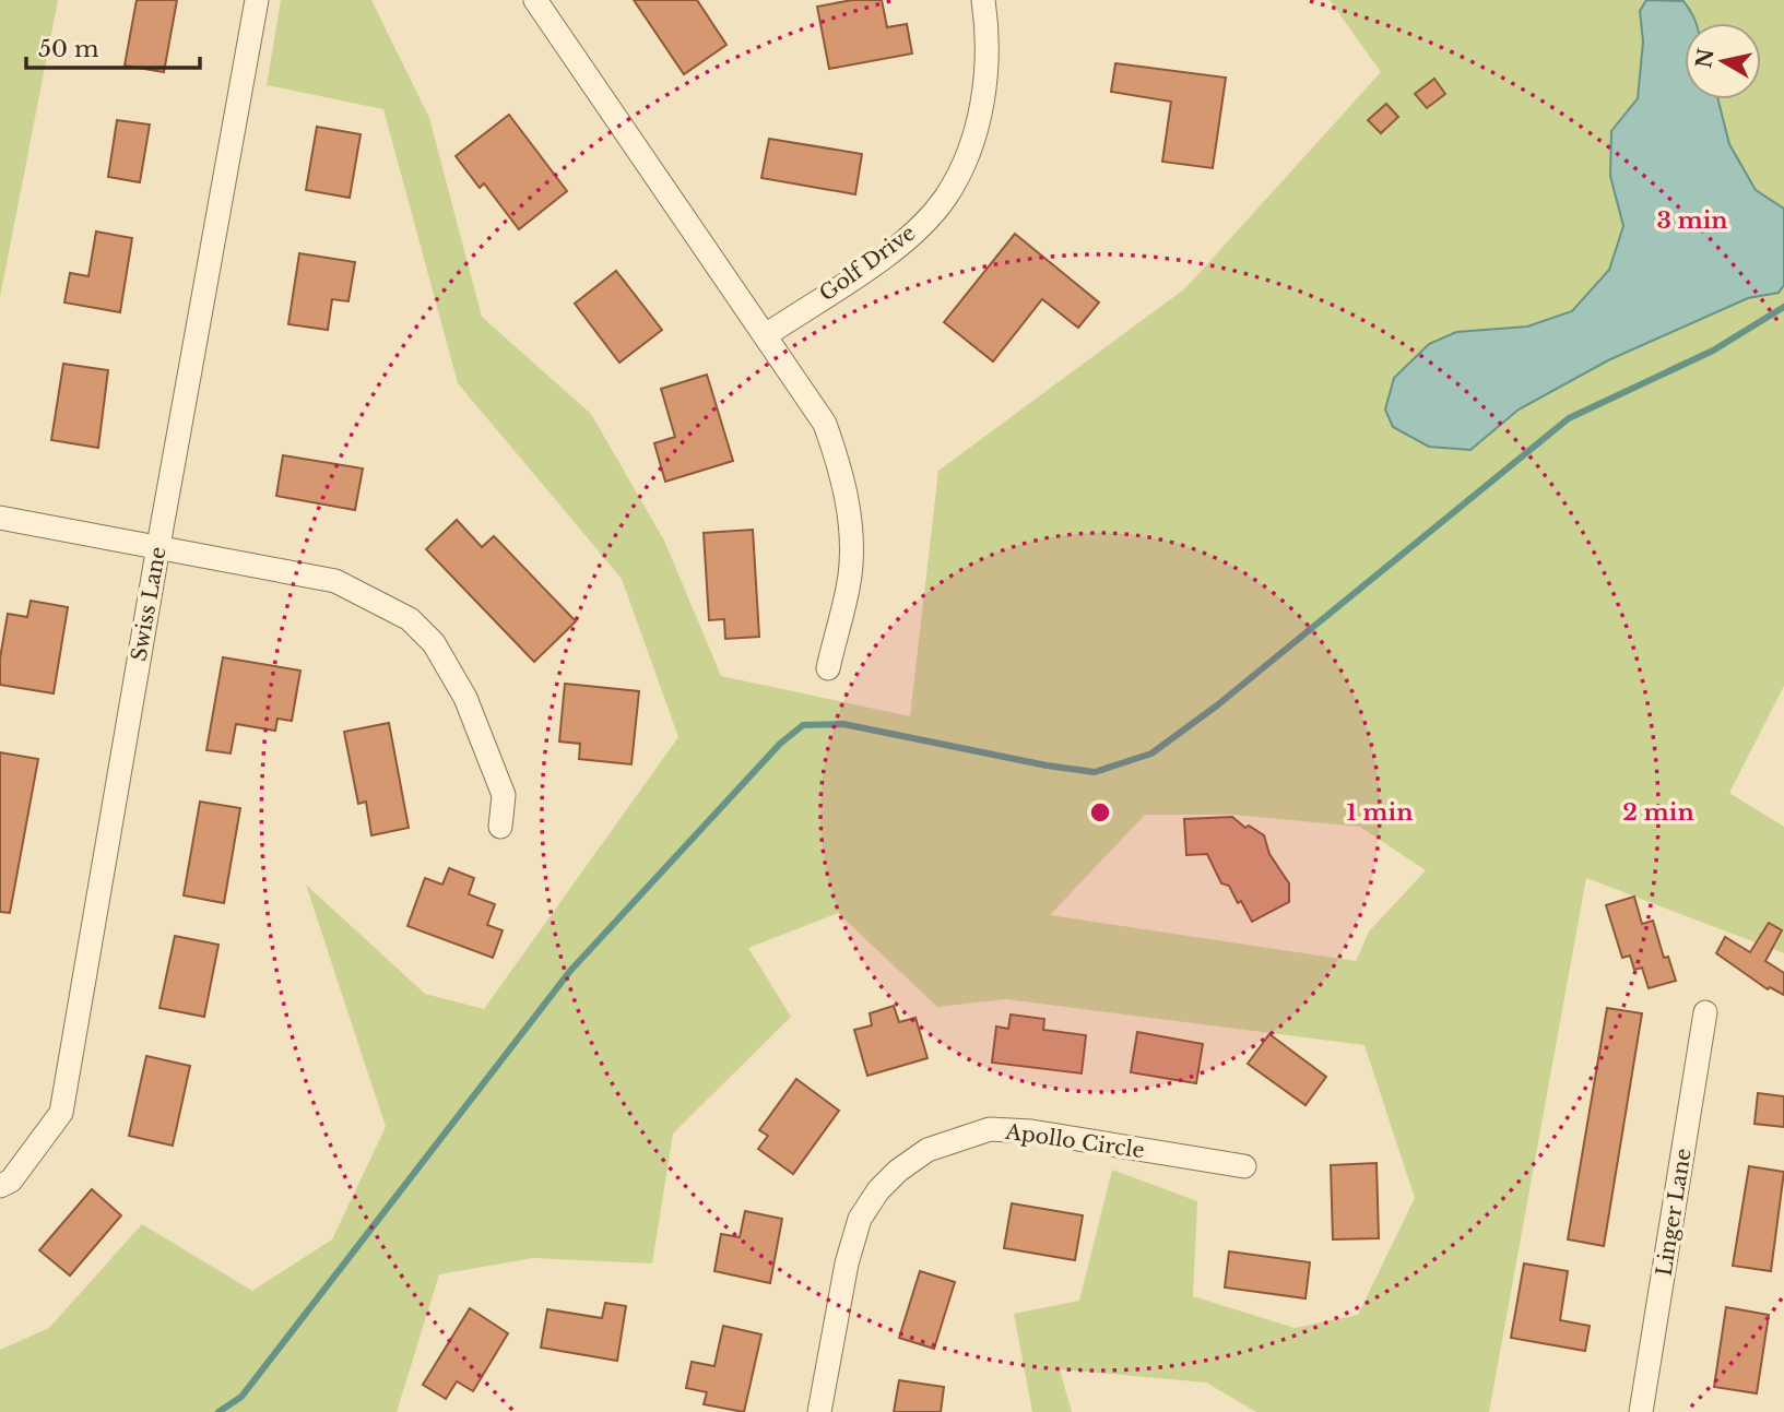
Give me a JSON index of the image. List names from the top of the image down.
{
  "streets": {
    "street": [
      "Golf Drive",
      "Swiss Lane",
      "Apollo Circle",
      "Linger Lane"
    ]
  },
  "scale_bar": "50 m",
  "north": "left",
  "rings": ["3 min", "1 min", "2 min"]
}
